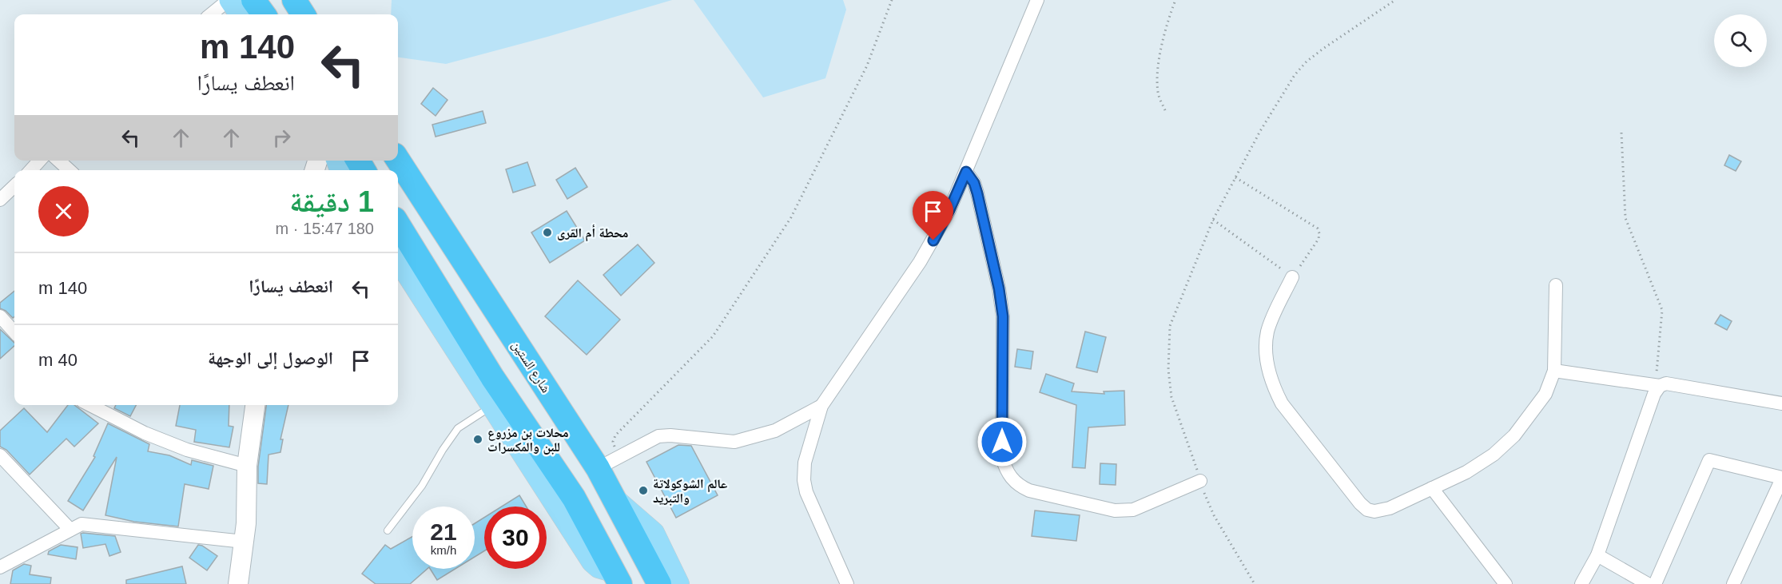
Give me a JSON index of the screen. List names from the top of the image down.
{
  "streets": {
    "highway": ["شارع الستين"]
  },
  "places": ["محطة أم القرى", "محلات بن مزروع للبن والمكسرات", "عالم الشوكولاتة والتبريد"],
  "page": {
    "turn": ["140 m", "انعطف يسارًا"],
    "heading": ["1 دقيقة", "180 m · 15:47"],
    "list": [
      {
        "name": "انعطف يسارًا",
        "value": "140 m"
      },
      {
        "name": "الوصول إلى الوجهة",
        "value": "40 m"
      }
    ],
    "speed": "21 km/h",
    "limit": "30"
  }
}
